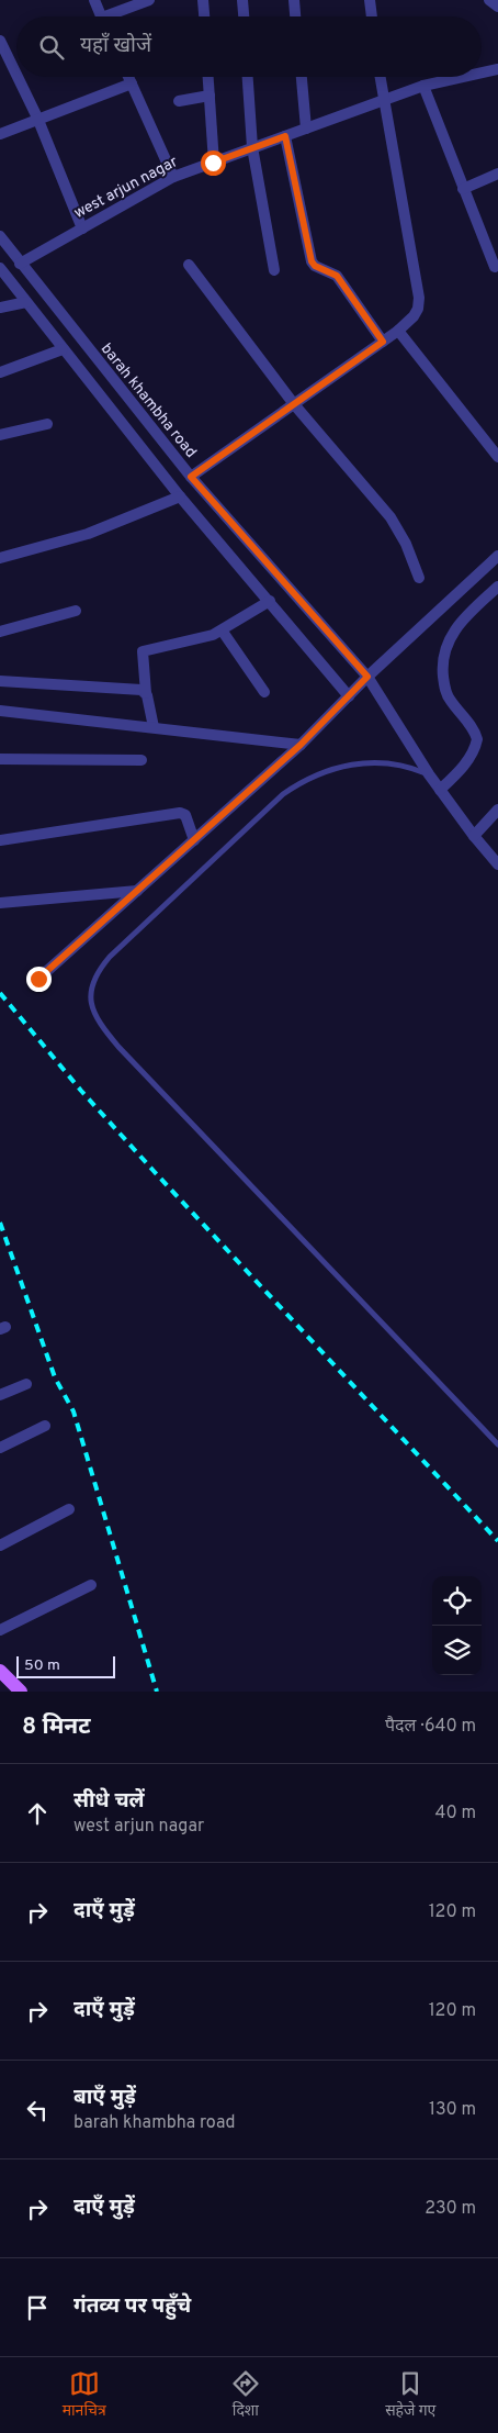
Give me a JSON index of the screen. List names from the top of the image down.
{
  "streets": {
    "street": ["west arjun nagar", "barah khambha road"]
  },
  "crossings": [
    ["west arjun nagar", "barah khambha road"]
  ],
  "scale_bar": "50 m",
  "page": {
    "search": "यहाँ खोजें",
    "scale": "50 m",
    "heading": ["8 मिनट", "पैदल · 640 m"],
    "list": [
      ["सीधे चलें", "west arjun nagar", "40 m"],
      ["दाएँ मुड़ें", "120 m"],
      ["दाएँ मुड़ें", "120 m"],
      ["बाएँ मुड़ें", "barah khambha road", "130 m"],
      ["दाएँ मुड़ें", "230 m"],
      "गंतव्य पर पहुँचे"
    ],
    "nav": ["मानचित्र", "दिशा", "सहेजे गए"]
  }
}
